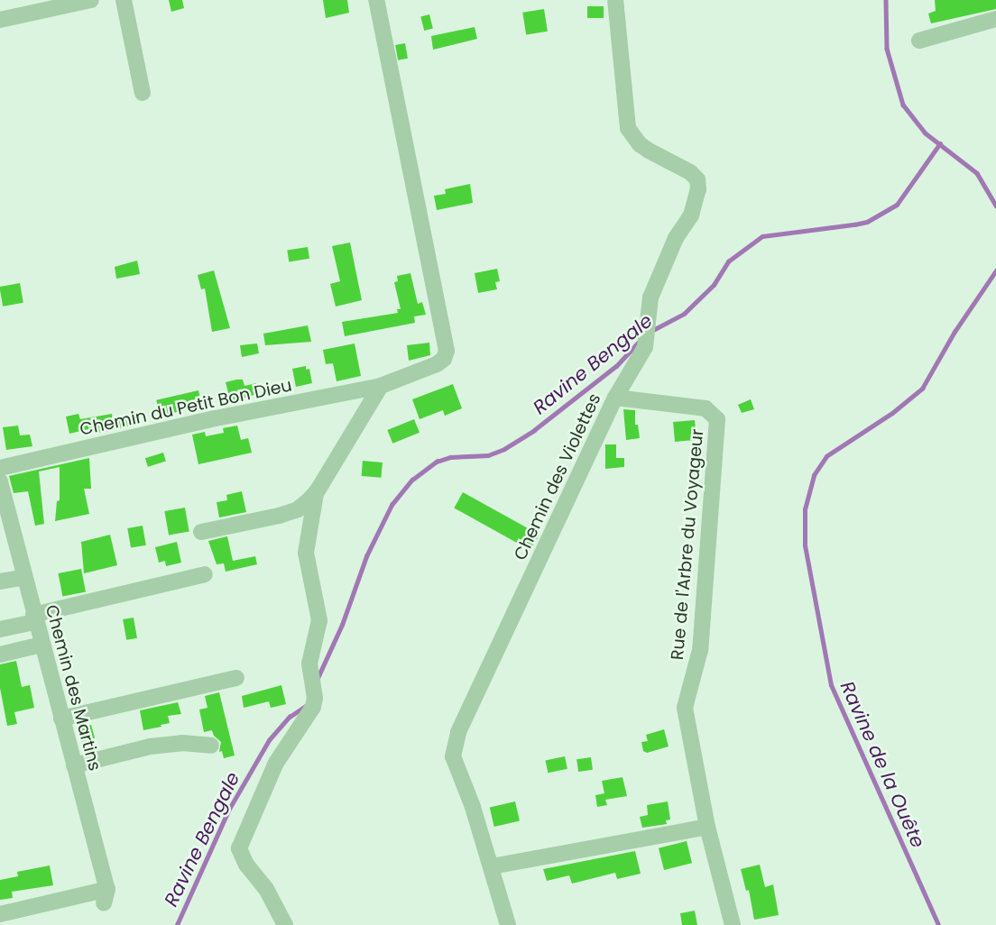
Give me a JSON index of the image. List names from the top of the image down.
{
  "streets": {
    "street": [
      "Chemin du Petit Bon Dieu",
      "Chemin des Violettes",
      "Rue de l'Arbre du Voyageur",
      "Chemin des Martins"
    ]
  },
  "crossings": [
    ["Chemin des Violettes", "Rue de l'Arbre du Voyageur"]
  ],
  "water": ["Ravine Bengale", "Ravine de la Ouête"]
}
